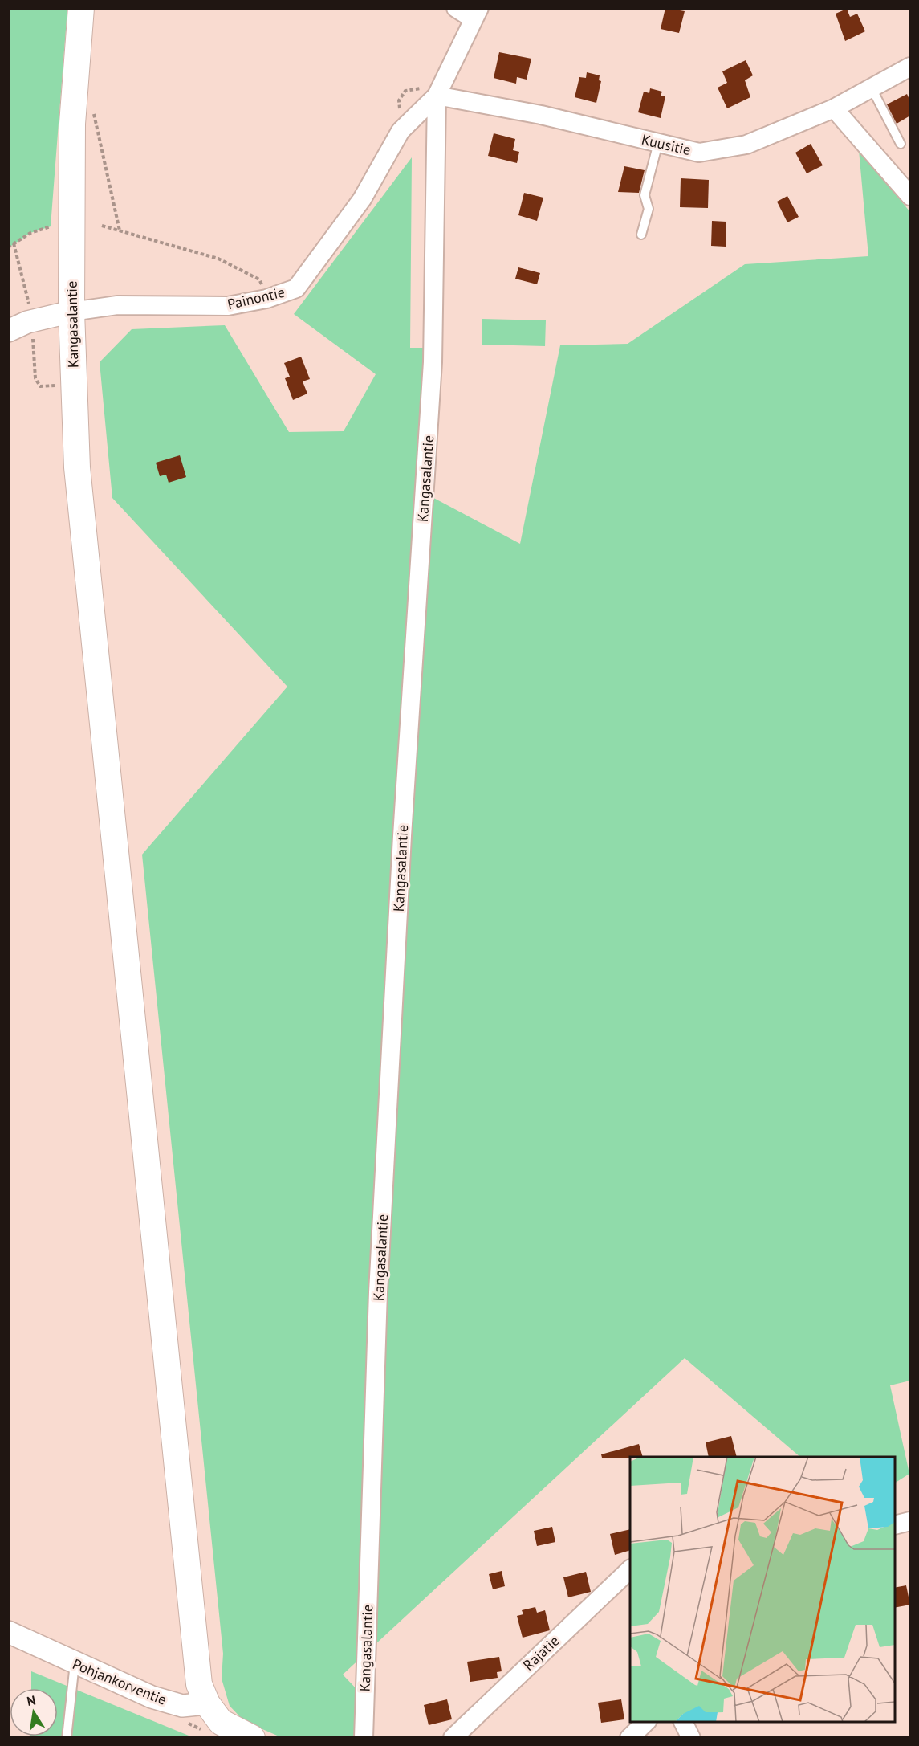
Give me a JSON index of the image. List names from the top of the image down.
{
  "streets": {
    "main road": ["Kangasalantie"],
    "street": [
      "Kuusitie",
      "Painontie",
      "Rajatie",
      "Pohjankorventie"
    ]
  },
  "crossings": [
    ["Kuusitie", "Painontie"],
    ["Kuusitie", "Kangasalantie"],
    ["Painontie", "Kangasalantie"],
    ["Kangasalantie", "Pohjankorventie"]
  ],
  "north": "top"
}
